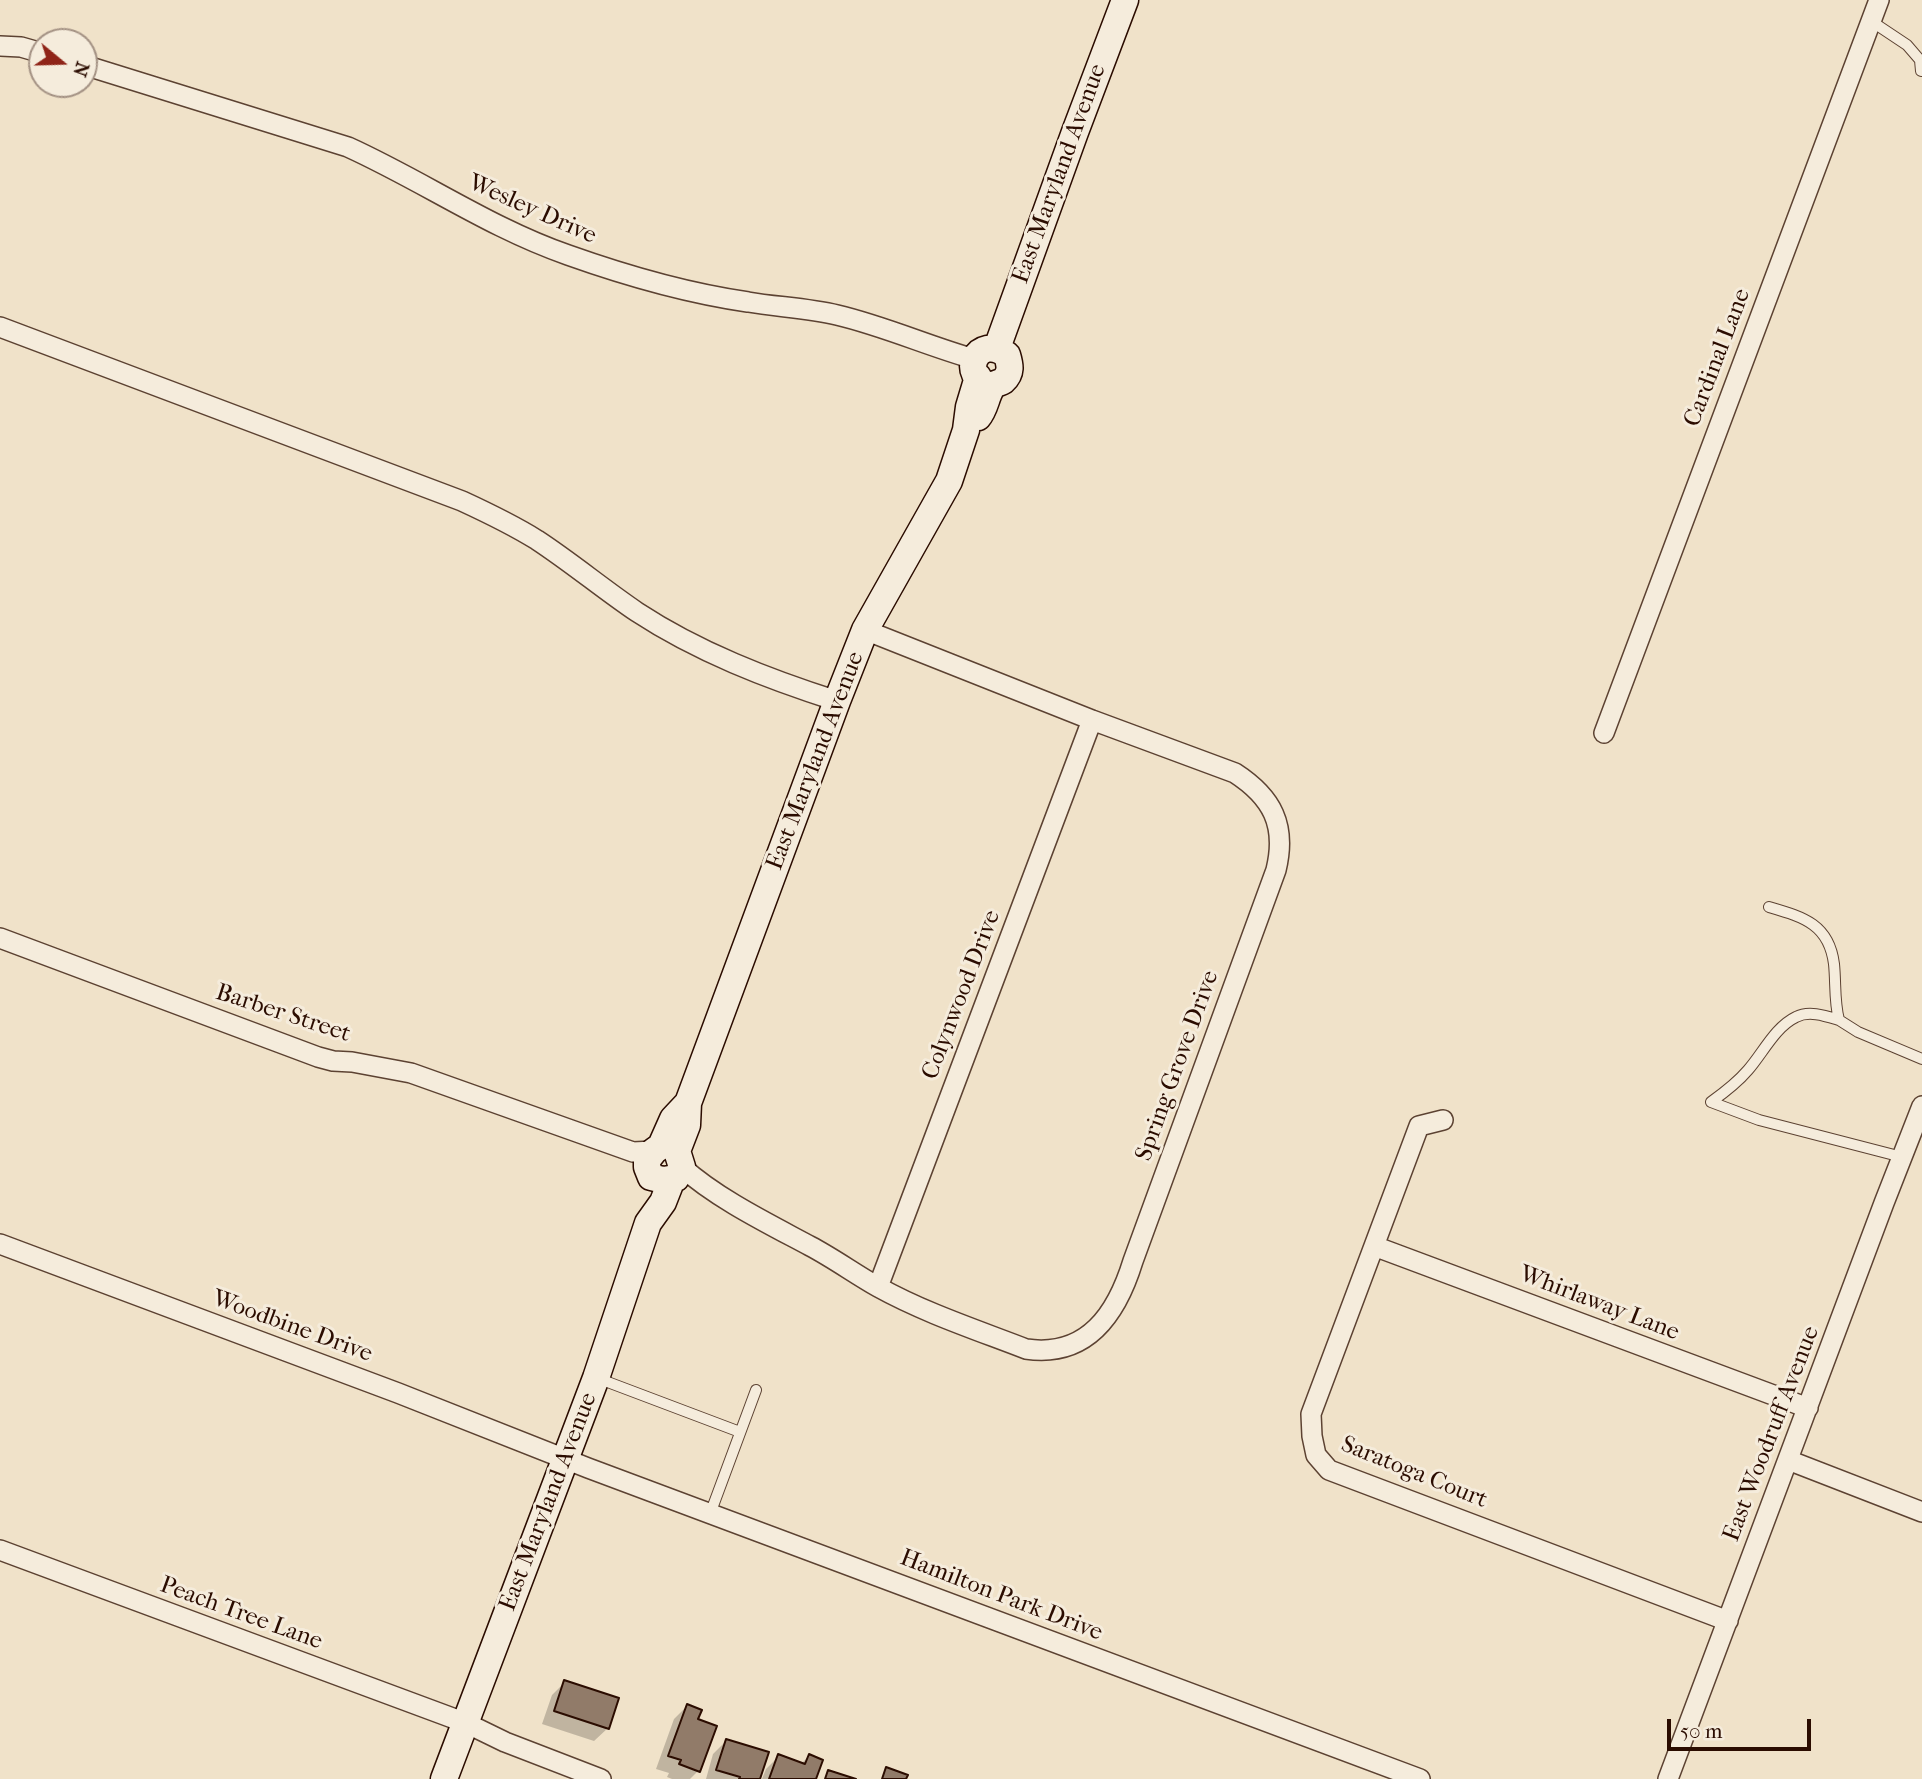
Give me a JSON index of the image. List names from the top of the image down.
{
  "streets": {
    "street": [
      "East Maryland Avenue",
      "Wesley Drive",
      "Cardinal Lane",
      "Colynwood Drive",
      "Barber Street",
      "Spring Grove Drive",
      "Whirlaway Lane",
      "Woodbine Drive",
      "East Woodruff Avenue",
      "Saratoga Court",
      "Hamilton Park Drive",
      "Peach Tree Lane"
    ]
  },
  "crossings": [
    ["East Maryland Avenue", "Wesley Drive"],
    ["East Maryland Avenue", "Barber Street"],
    ["East Maryland Avenue", "Spring Grove Drive"],
    ["East Maryland Avenue", "Woodbine Drive"],
    ["East Maryland Avenue", "Hamilton Park Drive"],
    ["East Maryland Avenue", "Peach Tree Lane"],
    ["Colynwood Drive", "Spring Grove Drive"],
    ["Barber Street", "Spring Grove Drive"],
    ["Whirlaway Lane", "East Woodruff Avenue"],
    ["Whirlaway Lane", "Saratoga Court"],
    ["Woodbine Drive", "Hamilton Park Drive"],
    ["East Woodruff Avenue", "Saratoga Court"]
  ],
  "scale_bar": "50 m",
  "north": "right"
}
